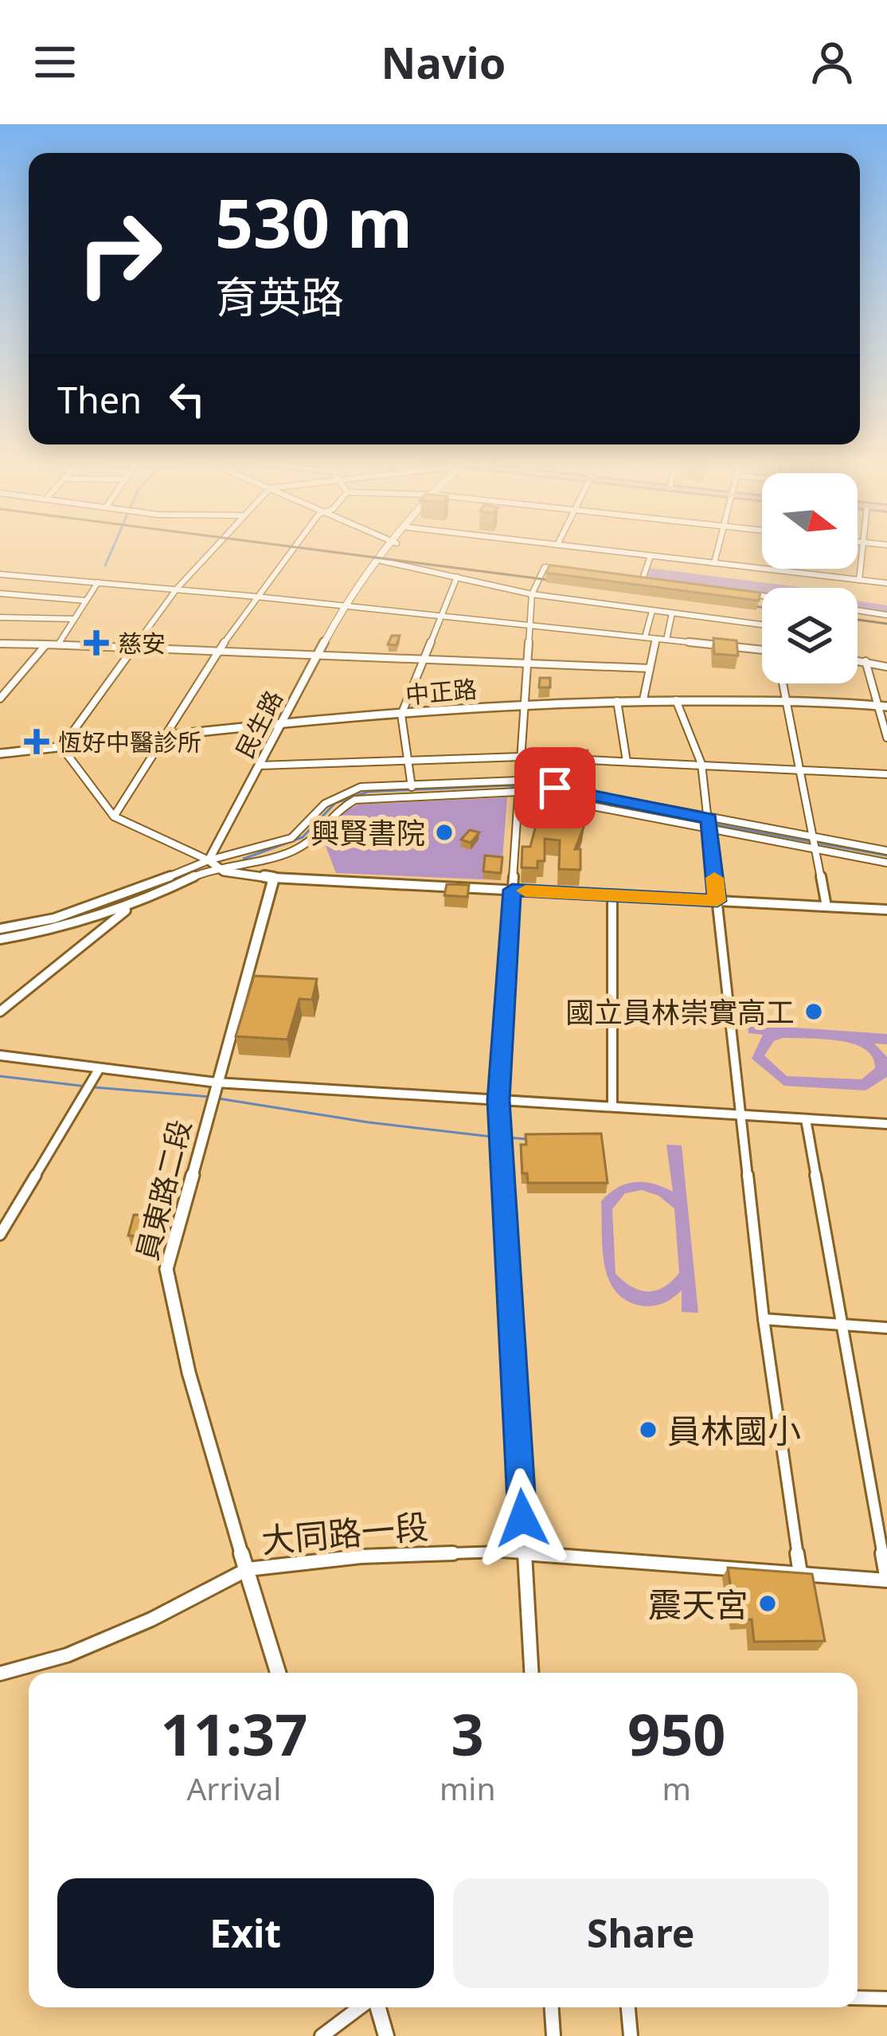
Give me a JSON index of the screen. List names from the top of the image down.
{
  "streets": {
    "street": [
      "中正路",
      "民生路",
      "員東路二段",
      "大同路一段"
    ]
  },
  "crossings": [
    ["中正路", "民生路"],
    ["員東路二段", "大同路一段"]
  ],
  "places": {
    "health": ["慈安", "恆好中醫診所"],
    "other": [
      "興賢書院",
      "國立員林崇實高工",
      "員林國小",
      "震天宮"
    ]
  },
  "north": "right",
  "page": {
    "header": "Navio",
    "turn": ["530 m", "育英路"],
    "then": "Then",
    "eta": [
      "11:37",
      "Arrival",
      "3",
      "min",
      "950",
      "m"
    ],
    "buttons": ["Exit", "Share"]
  }
}
